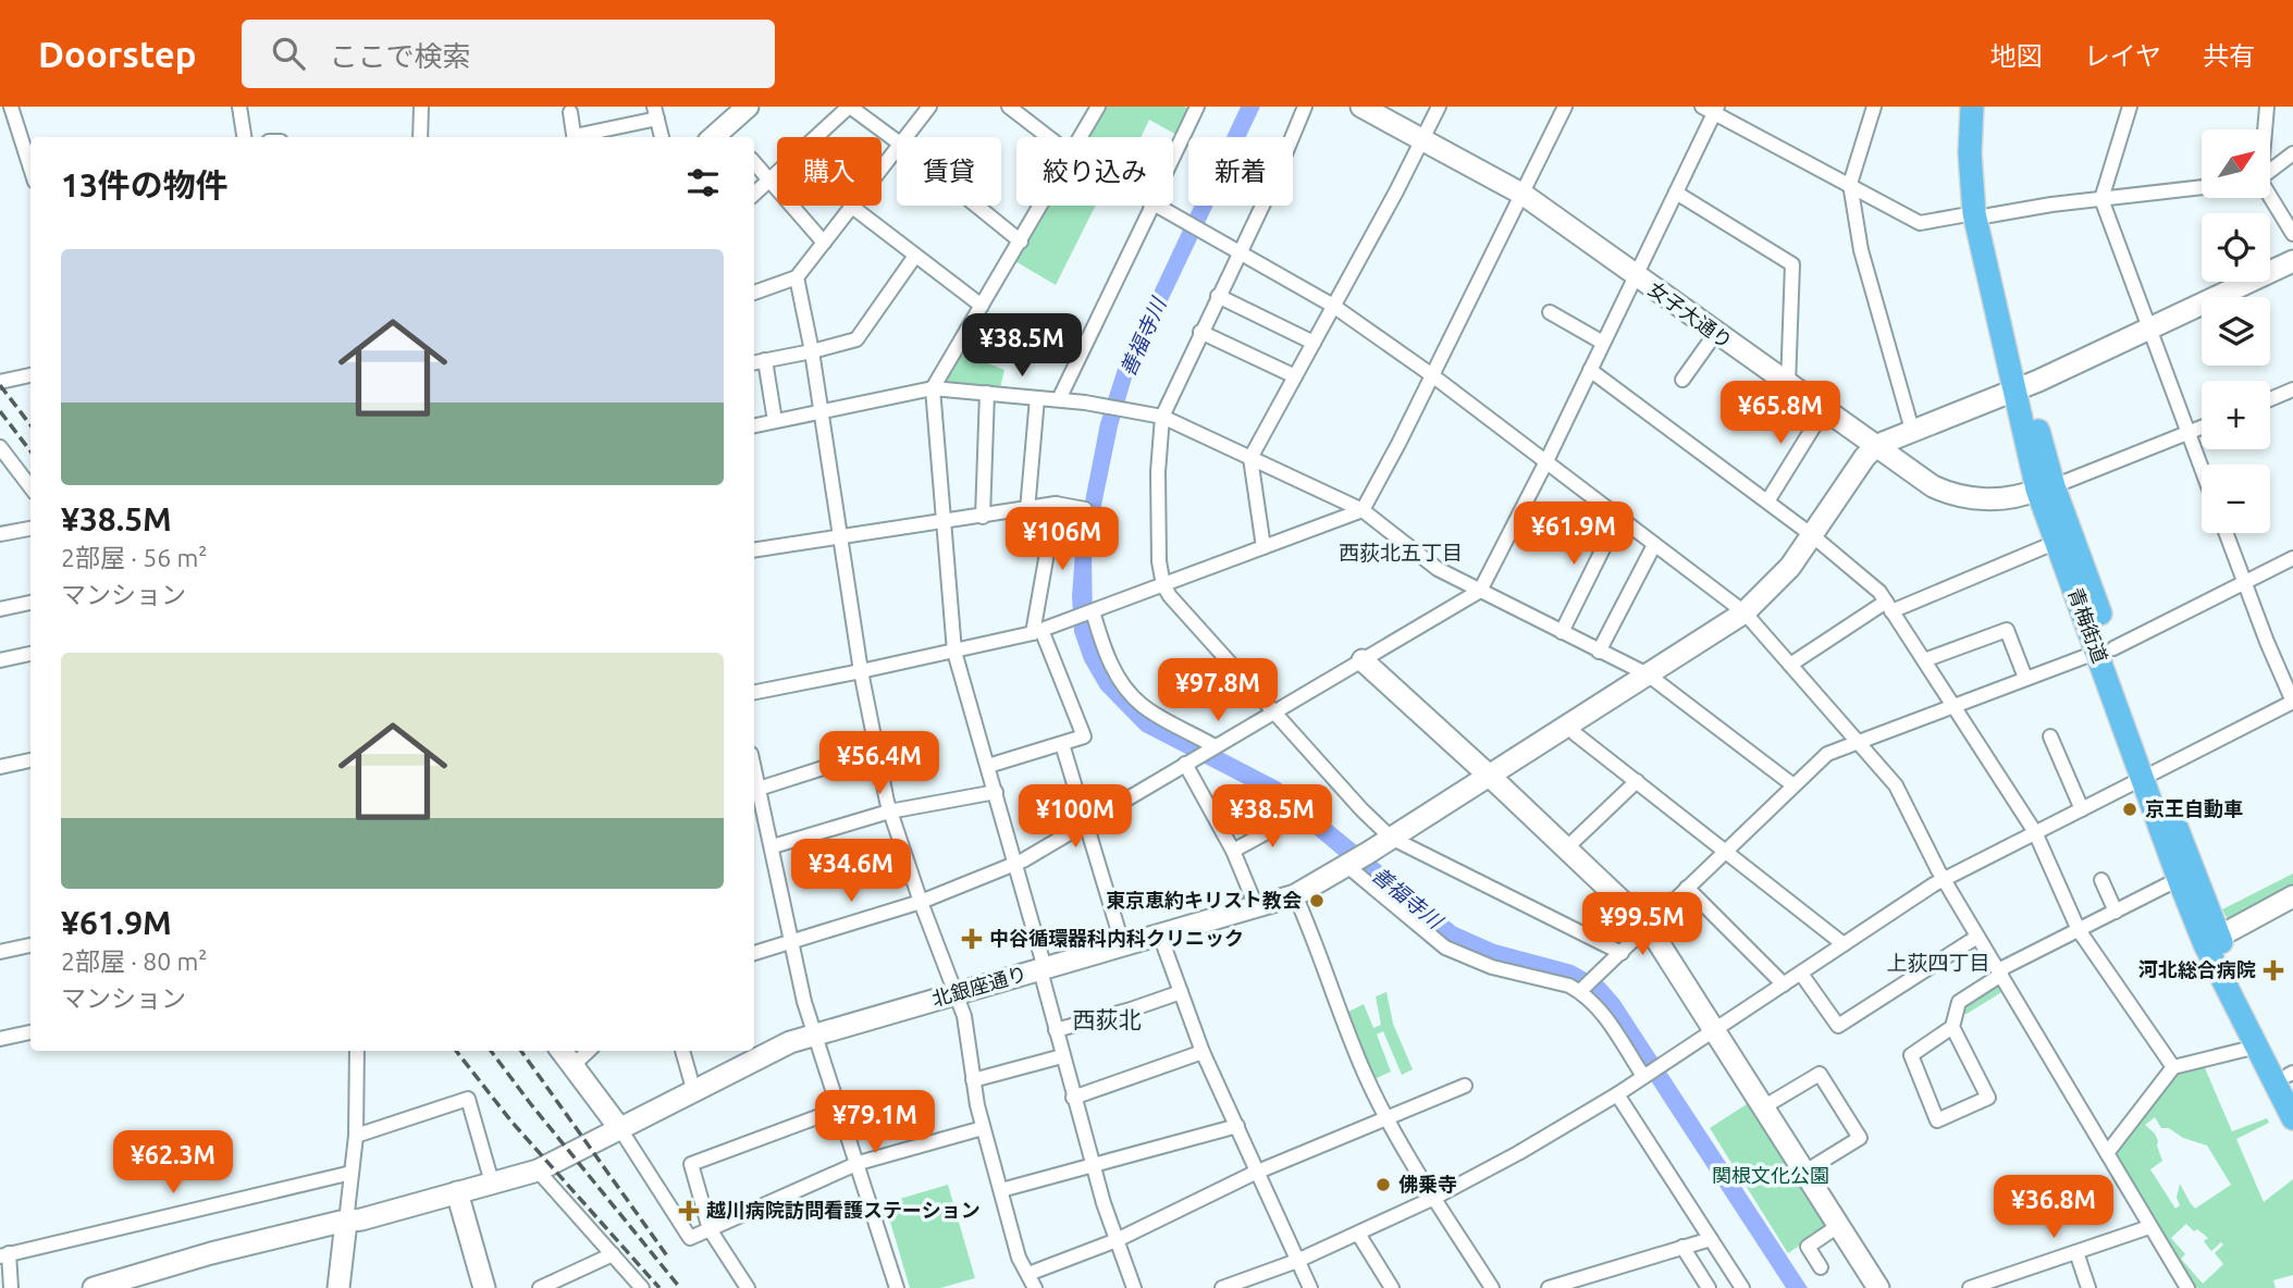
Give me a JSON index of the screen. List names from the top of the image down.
{
  "streets": {
    "main road": ["青梅街道"],
    "street": ["女子大通り", "北銀座通り"]
  },
  "crossings": [
    ["女子大通り", "青梅街道"],
    ["女子大通り", "北銀座通り"]
  ],
  "districts": ["西荻北五丁目", "上荻四丁目", "西荻北"],
  "water": ["善福寺川"],
  "parks": ["関根文化公園"],
  "places": {
    "other": ["京王自動車", "東京恵約キリスト教会", "佛乗寺"],
    "health": ["中谷循環器科内科クリニック", "河北総合病院", "越川病院訪問看護ステーション"]
  },
  "north": "top right",
  "page": {
    "header": "Doorstep",
    "search": "ここで検索",
    "nav": ["地図", "レイヤ", "共有"],
    "map_buttons": ["+", "−"],
    "chip": [
      "購入",
      "賃貸",
      "絞り込み",
      "新着"
    ],
    "heading": "13件の物件",
    "list": [
      {
        "name": "¥38.5M",
        "note": "2部屋 · 56 m² · マンション"
      },
      {
        "name": "¥61.9M",
        "note": "2部屋 · 80 m² · マンション"
      }
    ],
    "price": [
      "¥38.5M",
      "¥65.8M",
      "¥61.9M",
      "¥106M",
      "¥97.8M",
      "¥56.4M",
      "¥100M",
      "¥38.5M",
      "¥34.6M",
      "¥99.5M",
      "¥79.1M",
      "¥62.3M",
      "¥36.8M"
    ]
  }
}
